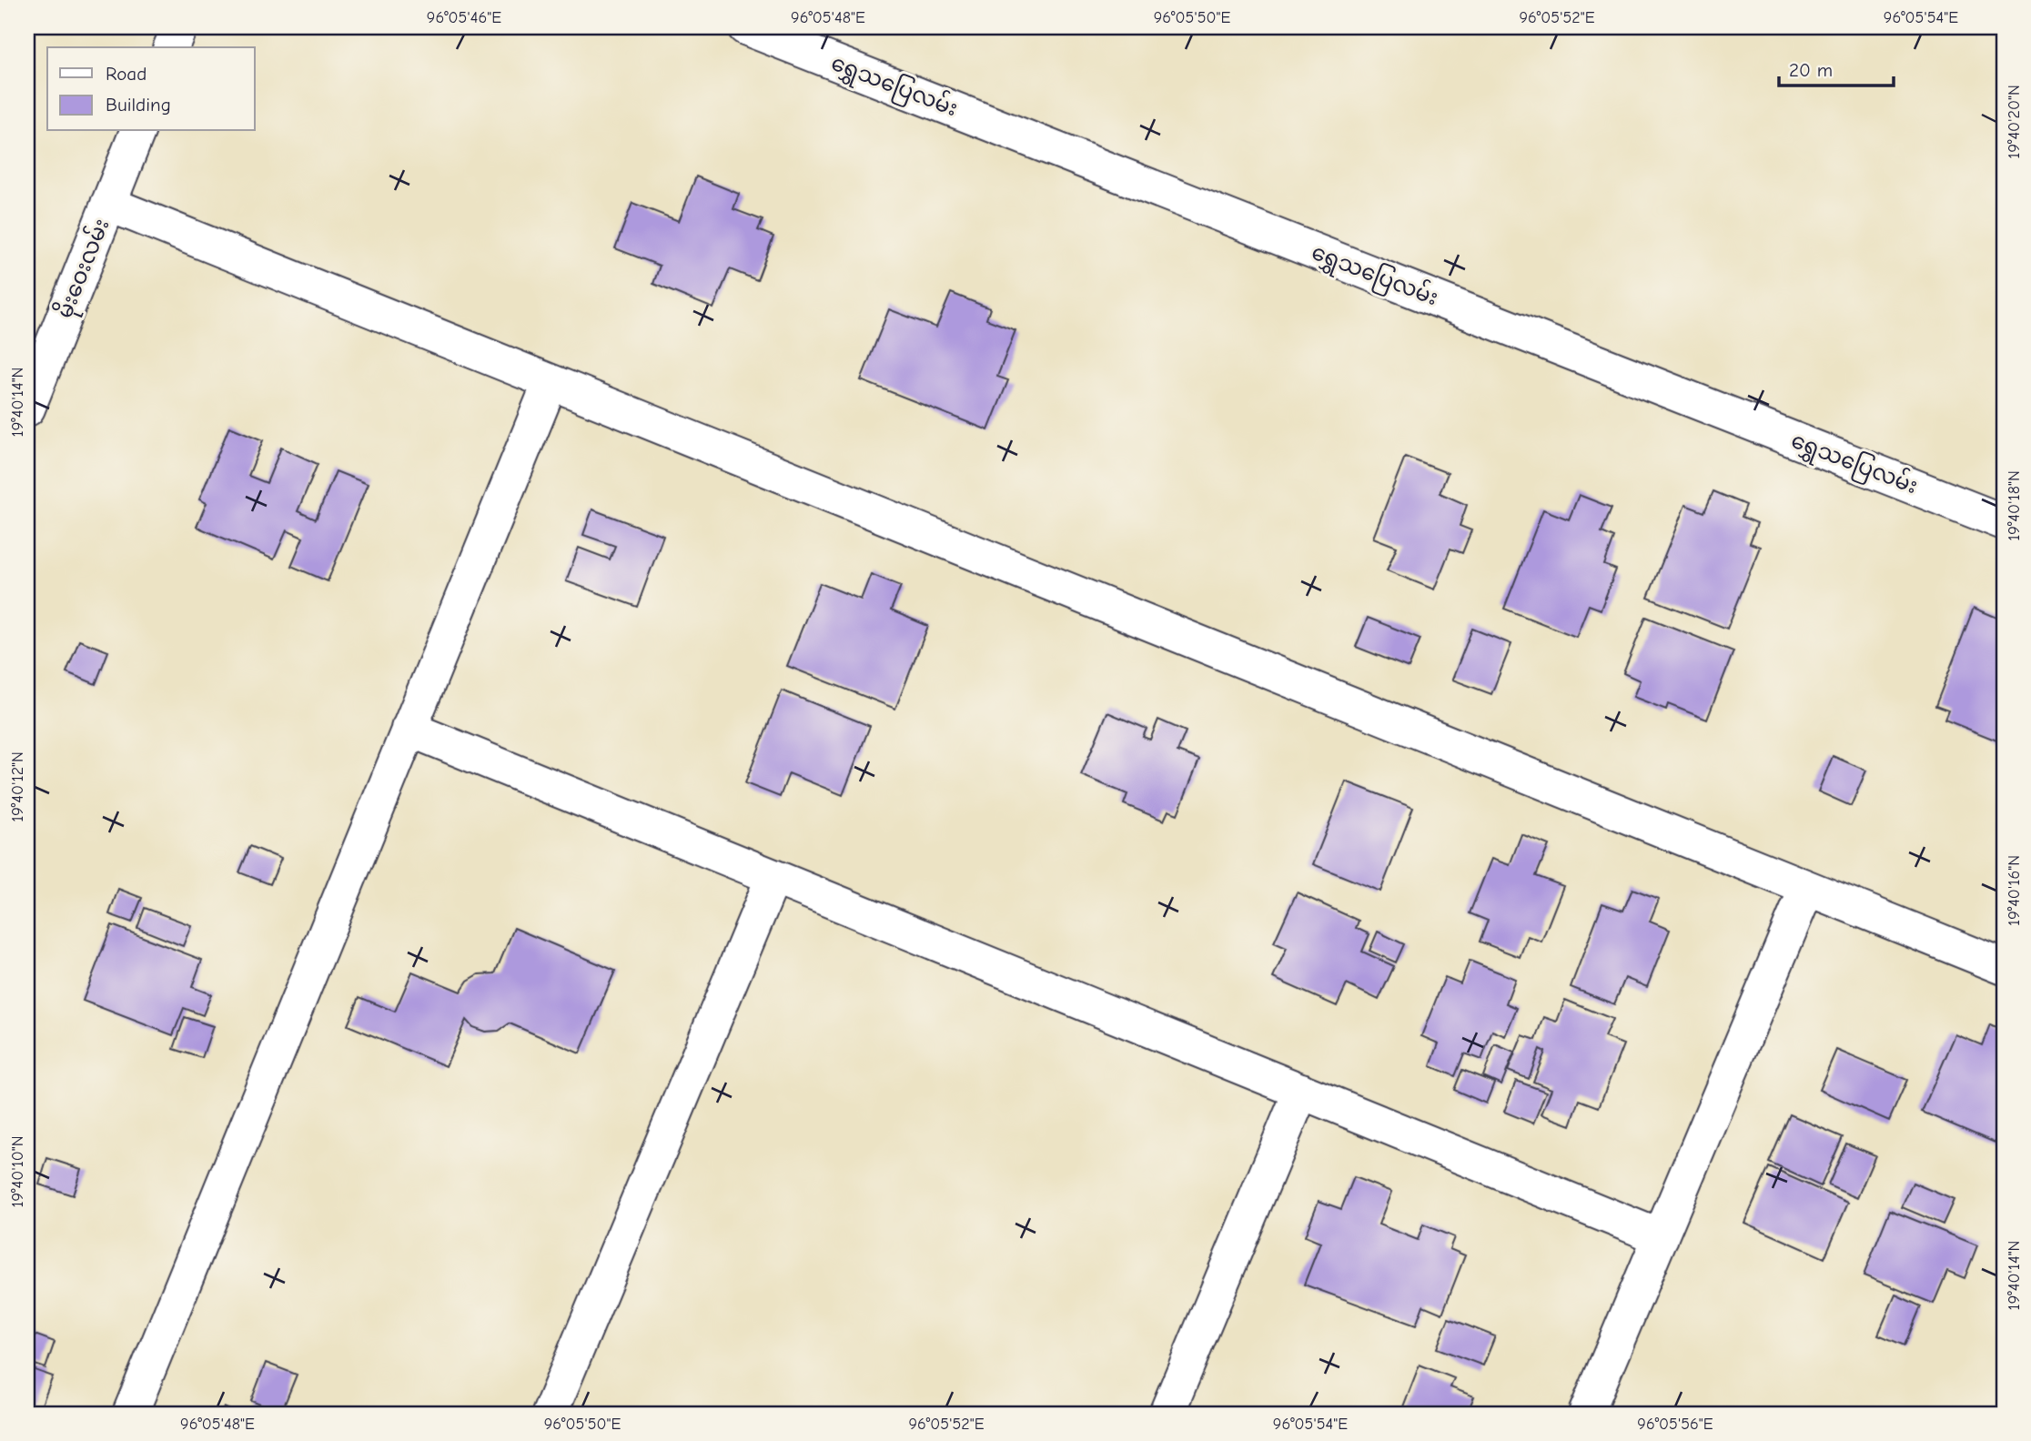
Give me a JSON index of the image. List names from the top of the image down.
{
  "streets": {
    "street": ["ရွှေသပြေလမ်း", "မိုးဝေးလမ်း"]
  },
  "legend": ["Road", "Building"],
  "scale_bar": "20 m",
  "coordinates": [
    "96°05'46\"E",
    "96°05'48\"E",
    "96°05'50\"E",
    "96°05'52\"E",
    "96°05'54\"E",
    "19°40'20\"N",
    "19°40'14\"N",
    "19°40'18\"N",
    "19°40'12\"N",
    "19°40'16\"N",
    "19°40'10\"N",
    "96°05'56\"E"
  ]
}
